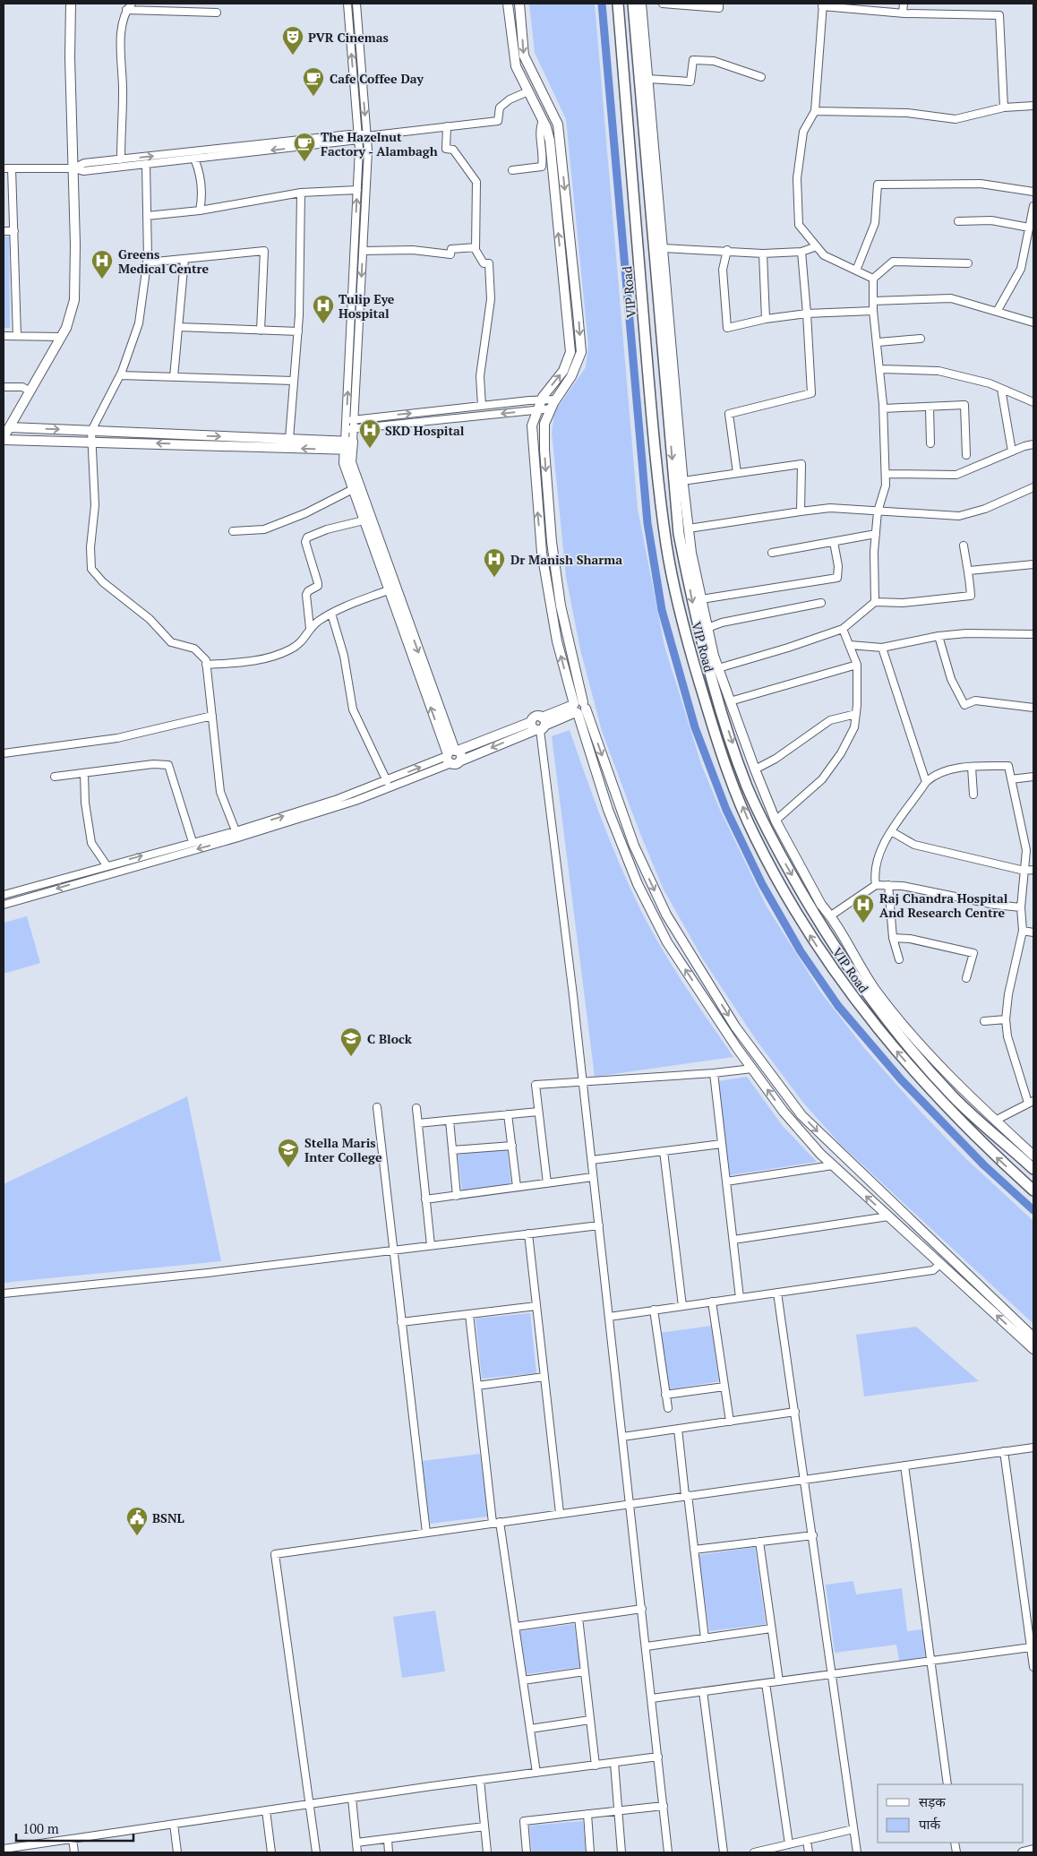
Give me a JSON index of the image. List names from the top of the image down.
{
  "streets": {
    "main road": ["VIP Road"]
  },
  "places": {
    "theatre": ["PVR Cinemas"],
    "cafe": ["Cafe Coffee Day", "The Hazelnut Factory - Alambagh"],
    "hospital": [
      "Greens Medical Centre",
      "Tulip Eye Hospital",
      "SKD Hospital",
      "Dr Manish Sharma",
      "Raj Chandra Hospital And Research Centre"
    ],
    "school or university": ["C Block", "Stella Maris Inter College"],
    "public building": ["BSNL"]
  },
  "legend": ["सड़क", "पार्क"],
  "scale_bar": "100 m"
}
